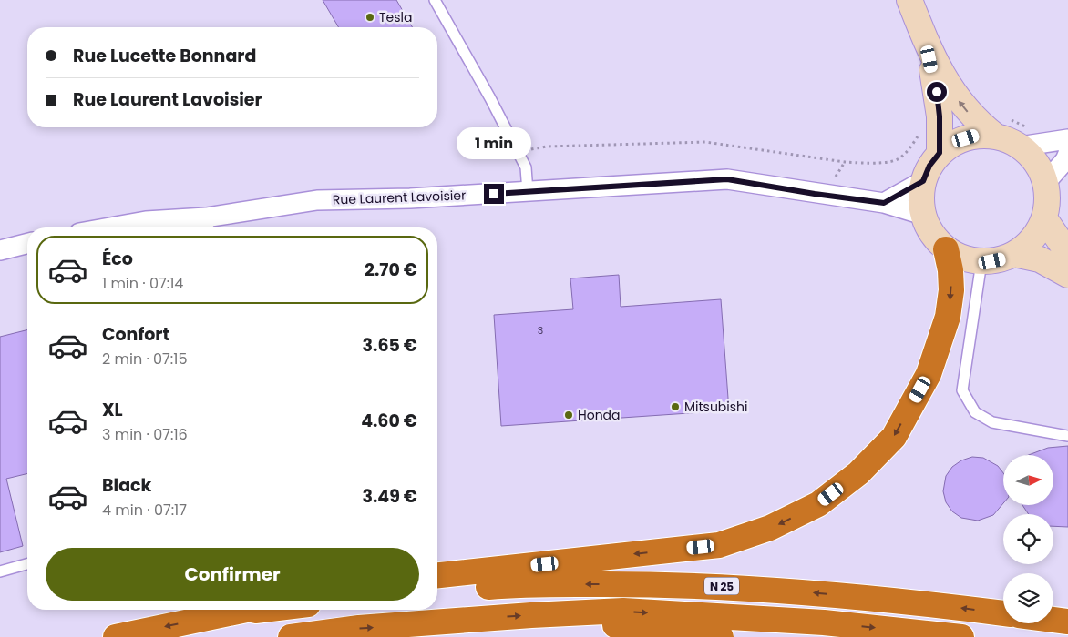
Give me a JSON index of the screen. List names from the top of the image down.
{
  "streets": {
    "highway": ["N 25"],
    "street": ["Rue Laurent Lavoisier"]
  },
  "places": ["Tesla", "Mitsubishi", "Honda"],
  "house_numbers": ["3"],
  "north": "right",
  "page": {
    "banner": ["Rue Lucette Bonnard", "Rue Laurent Lavoisier"],
    "bubble": "1 min",
    "list": [
      {
        "name": "Éco",
        "note": "1 min · 07:14",
        "value": "2.70 €"
      },
      {
        "name": "Confort",
        "note": "2 min · 07:15",
        "value": "3.65 €"
      },
      {
        "name": "XL",
        "note": "3 min · 07:16",
        "value": "4.60 €"
      },
      {
        "name": "Black",
        "note": "4 min · 07:17",
        "value": "3.49 €"
      }
    ],
    "buttons": "Confirmer"
  }
}
